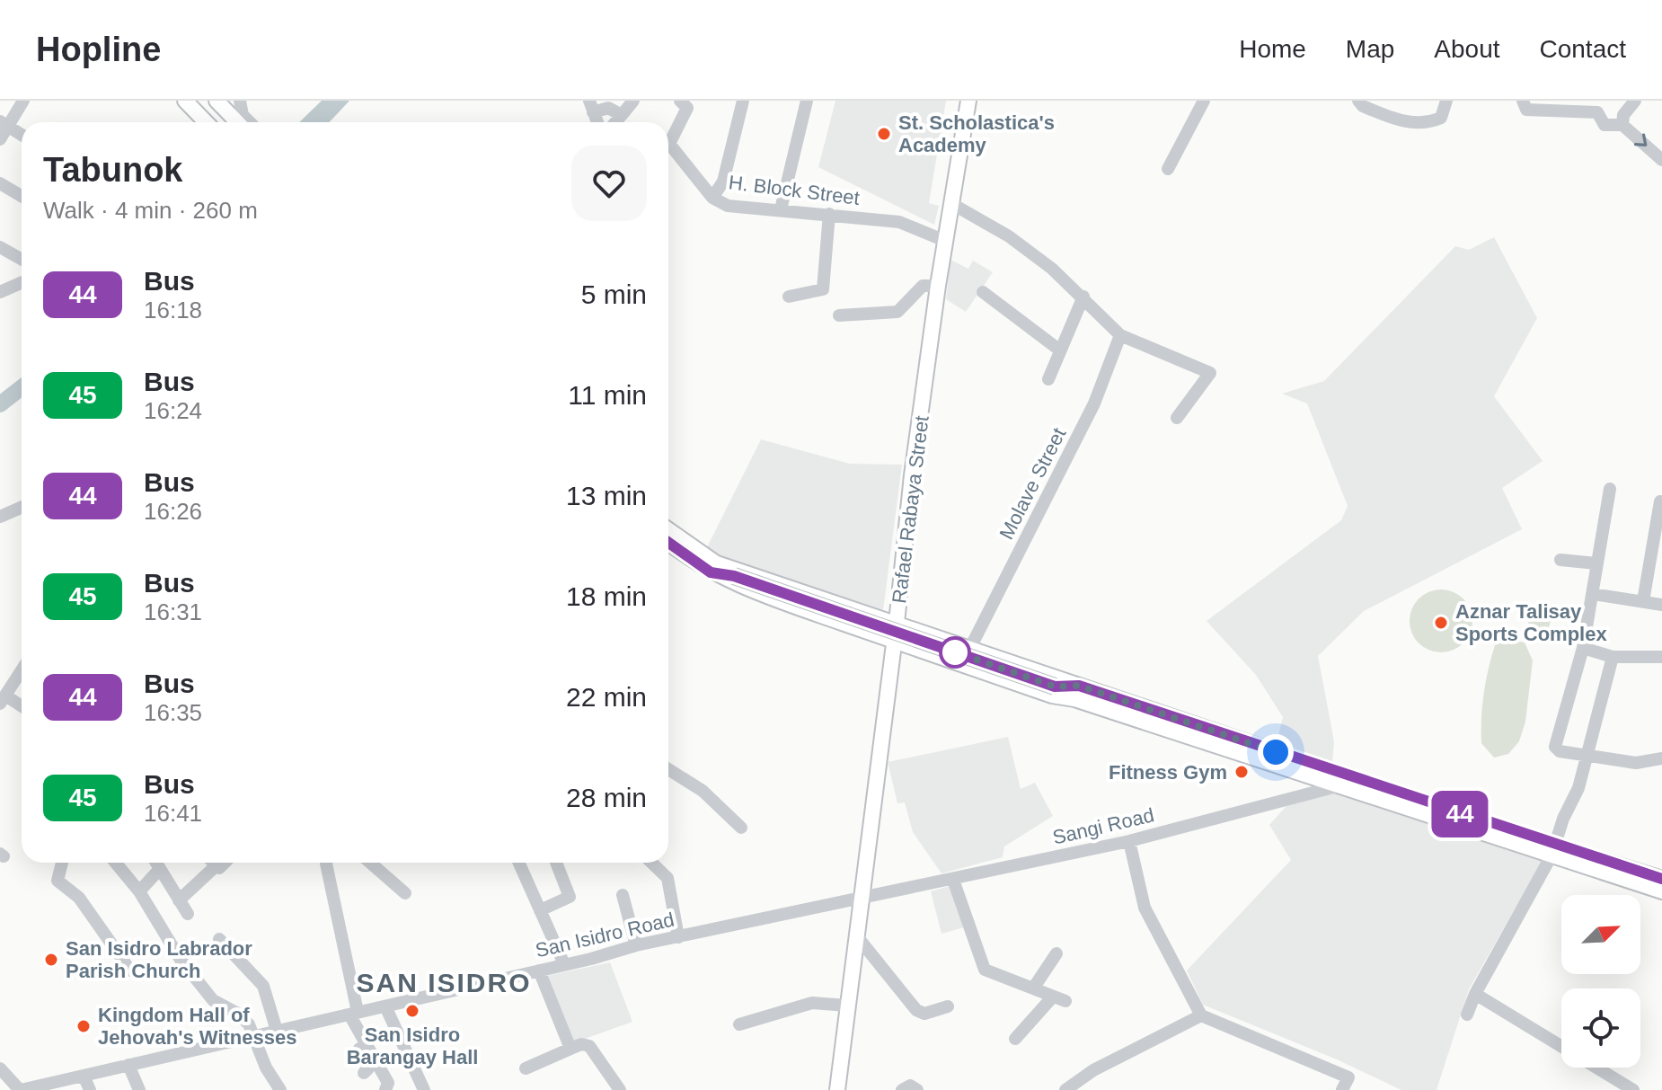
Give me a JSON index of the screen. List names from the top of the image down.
{
  "streets": {
    "main road": ["Rafael Rabaya Street"],
    "street": [
      "H. Block Street",
      "Molave Street",
      "Sangi Road",
      "San Isidro Road"
    ]
  },
  "crossings": [
    ["H. Block Street", "Rafael Rabaya Street"],
    ["Rafael Rabaya Street", "Sangi Road"],
    ["Rafael Rabaya Street", "San Isidro Road"],
    ["Sangi Road", "San Isidro Road"]
  ],
  "districts": ["SAN ISIDRO"],
  "places": [
    "St. Scholastica's Academy",
    "Aznar Talisay Sports Complex",
    "Fitness Gym",
    "San Isidro Labrador Parish Church",
    "San Isidro Barangay Hall",
    "Kingdom Hall of Jehovah's Witnesses"
  ],
  "lines": ["bus line 44"],
  "north": "top right",
  "page": {
    "header": "Hopline",
    "nav": [
      "Home",
      "Map",
      "About",
      "Contact"
    ],
    "on_map": "44",
    "heading": ["Tabunok", "Walk · 4 min · 260 m"],
    "list": [
      {
        "mark": "44",
        "name": "Bus",
        "note": "16:18",
        "value": "5 min"
      },
      {
        "mark": "45",
        "name": "Bus",
        "note": "16:24",
        "value": "11 min"
      },
      {
        "mark": "44",
        "name": "Bus",
        "note": "16:26",
        "value": "13 min"
      },
      {
        "mark": "45",
        "name": "Bus",
        "note": "16:31",
        "value": "18 min"
      },
      {
        "mark": "44",
        "name": "Bus",
        "note": "16:35",
        "value": "22 min"
      },
      {
        "mark": "45",
        "name": "Bus",
        "note": "16:41",
        "value": "28 min"
      }
    ]
  }
}
